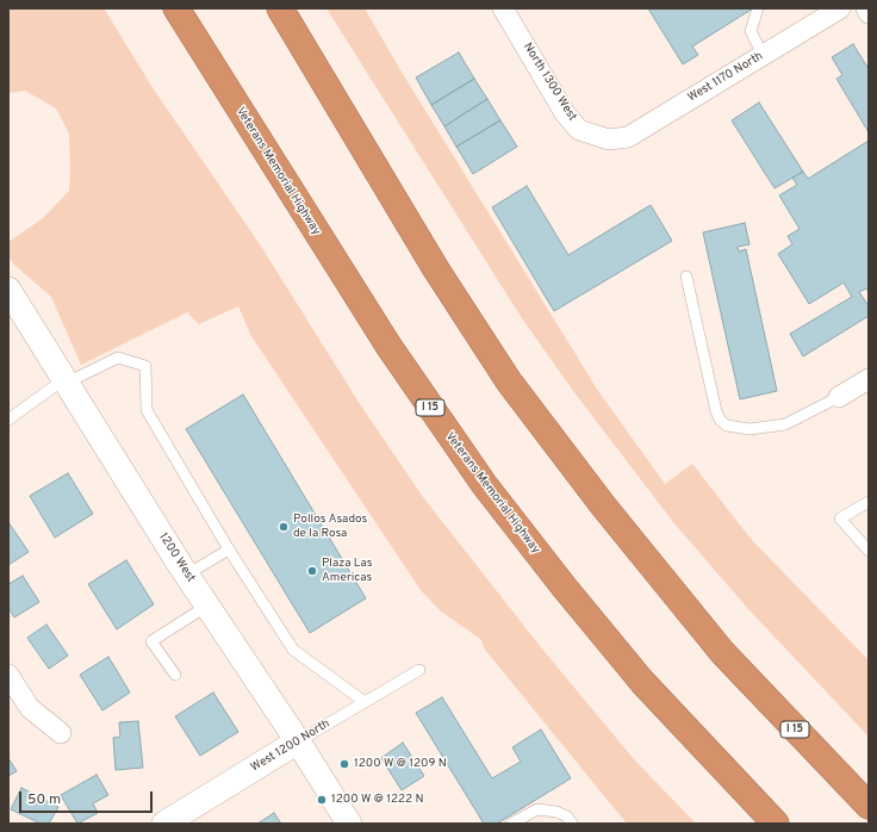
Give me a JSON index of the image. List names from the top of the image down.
{
  "streets": {
    "highway": ["Veterans Memorial Highway", "I 15"],
    "street": [
      "West 1170 North",
      "North 1300 West",
      "1200 West",
      "West 1200 North"
    ]
  },
  "crossings": [
    ["West 1170 North", "North 1300 West"],
    ["1200 West", "West 1200 North"]
  ],
  "places": [
    "Pollos Asados de la Rosa",
    "Plaza Las Americas",
    "1200 W @ 1209 N",
    "1200 W @ 1222 N"
  ],
  "scale_bar": "50 m"
}
